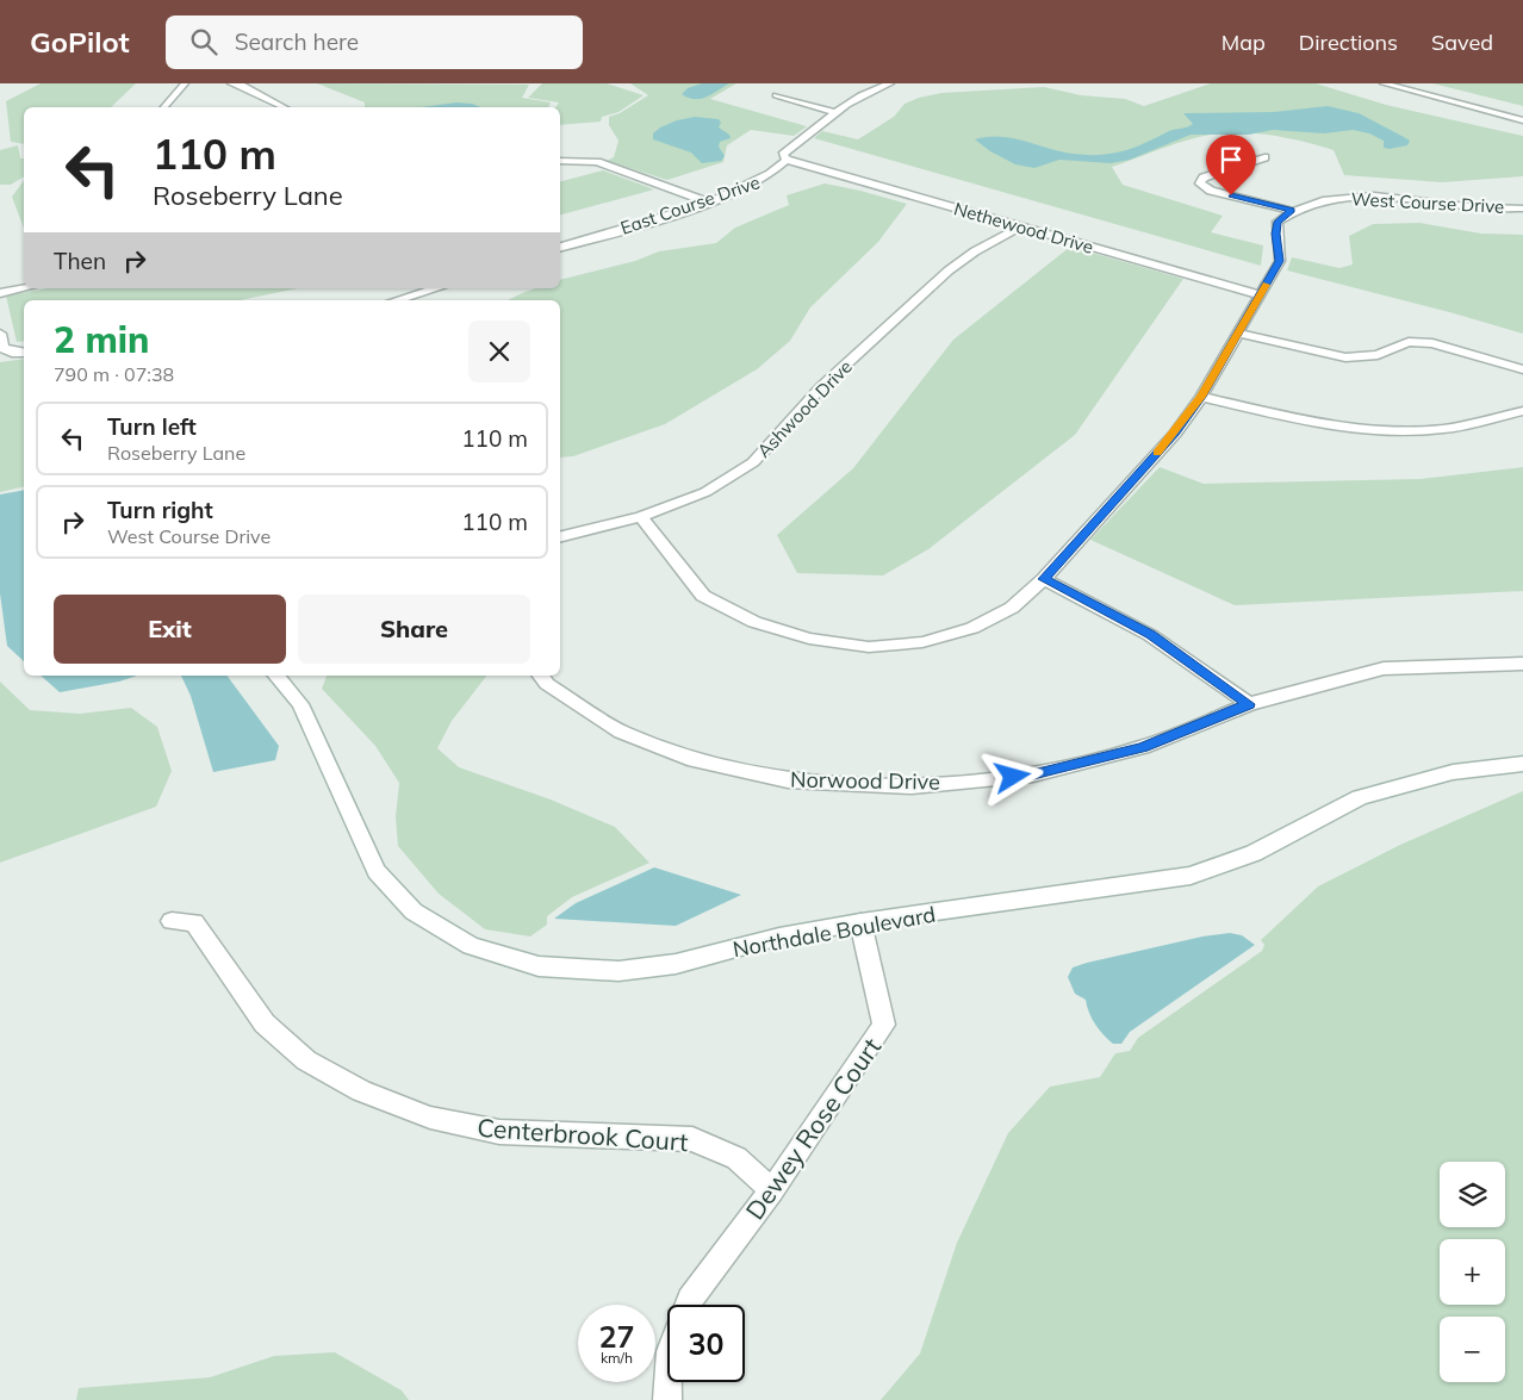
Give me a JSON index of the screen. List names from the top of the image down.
{
  "streets": {
    "street": [
      "West Course Drive",
      "East Course Drive",
      "Nethewood Drive",
      "Ashwood Drive",
      "Norwood Drive",
      "Northdale Boulevard",
      "Dewey Rose Court",
      "Centerbrook Court"
    ]
  },
  "crossings": [
    ["East Course Drive", "Nethewood Drive"],
    ["Nethewood Drive", "Ashwood Drive"],
    ["Northdale Boulevard", "Dewey Rose Court"],
    ["Dewey Rose Court", "Centerbrook Court"]
  ],
  "page": {
    "header": "GoPilot",
    "search": "Search here",
    "nav": ["Map", "Directions", "Saved"],
    "turn": ["110 m", "Roseberry Lane"],
    "then": "Then",
    "heading": ["2 min", "790 m · 07:38"],
    "list": [
      {
        "name": "Turn left",
        "note": "Roseberry Lane",
        "value": "110 m"
      },
      {
        "name": "Turn right",
        "note": "West Course Drive",
        "value": "110 m"
      }
    ],
    "buttons": ["Exit", "Share"],
    "map_buttons": ["+", "−"],
    "speed": "27 km/h",
    "limit": "30"
  }
}
